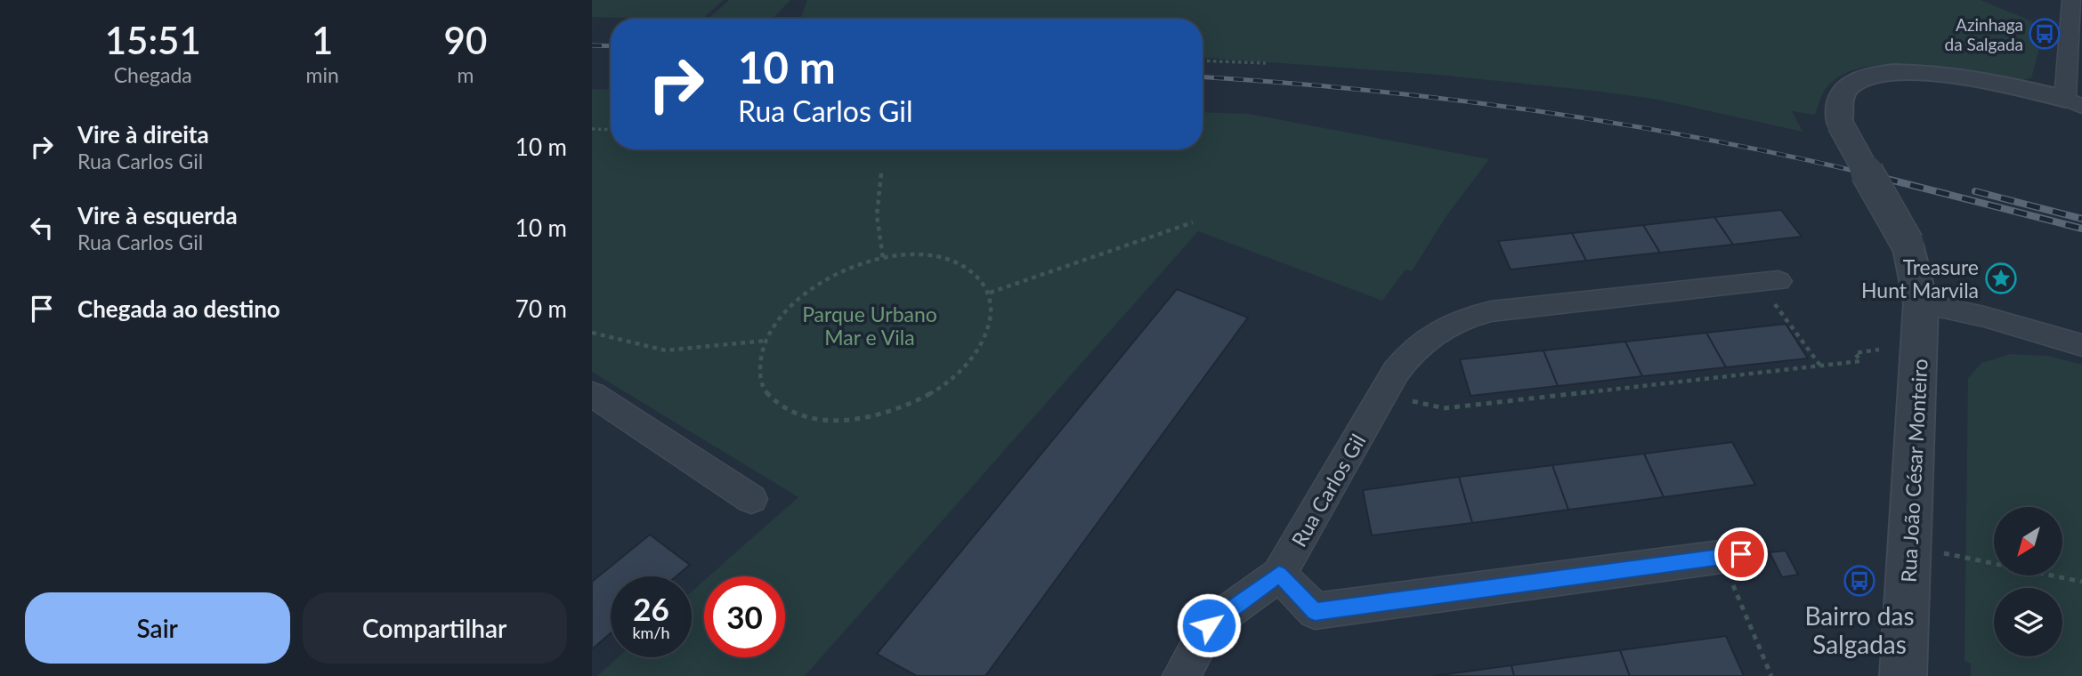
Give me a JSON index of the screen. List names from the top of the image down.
{
  "streets": {
    "street": ["Rua João César Monteiro", "Rua Carlos Gil"]
  },
  "parks": ["Parque Urbano Mar e Vila"],
  "places": {
    "bus stop": ["Azinhaga da Salgada", "Bairro das Salgadas"],
    "place": ["Treasure Hunt Marvila"]
  },
  "north": "bottom left",
  "page": {
    "eta": [
      "15:51",
      "Chegada",
      "1",
      "min",
      "90",
      "m"
    ],
    "turn": ["10 m", "Rua Carlos Gil"],
    "list": [
      {
        "name": "Vire à direita",
        "note": "Rua Carlos Gil",
        "value": "10 m"
      },
      {
        "name": "Vire à esquerda",
        "note": "Rua Carlos Gil",
        "value": "10 m"
      },
      {
        "name": "Chegada ao destino",
        "value": "70 m"
      }
    ],
    "speed": "26 km/h",
    "limit": "30",
    "buttons": ["Sair", "Compartilhar"]
  }
}
